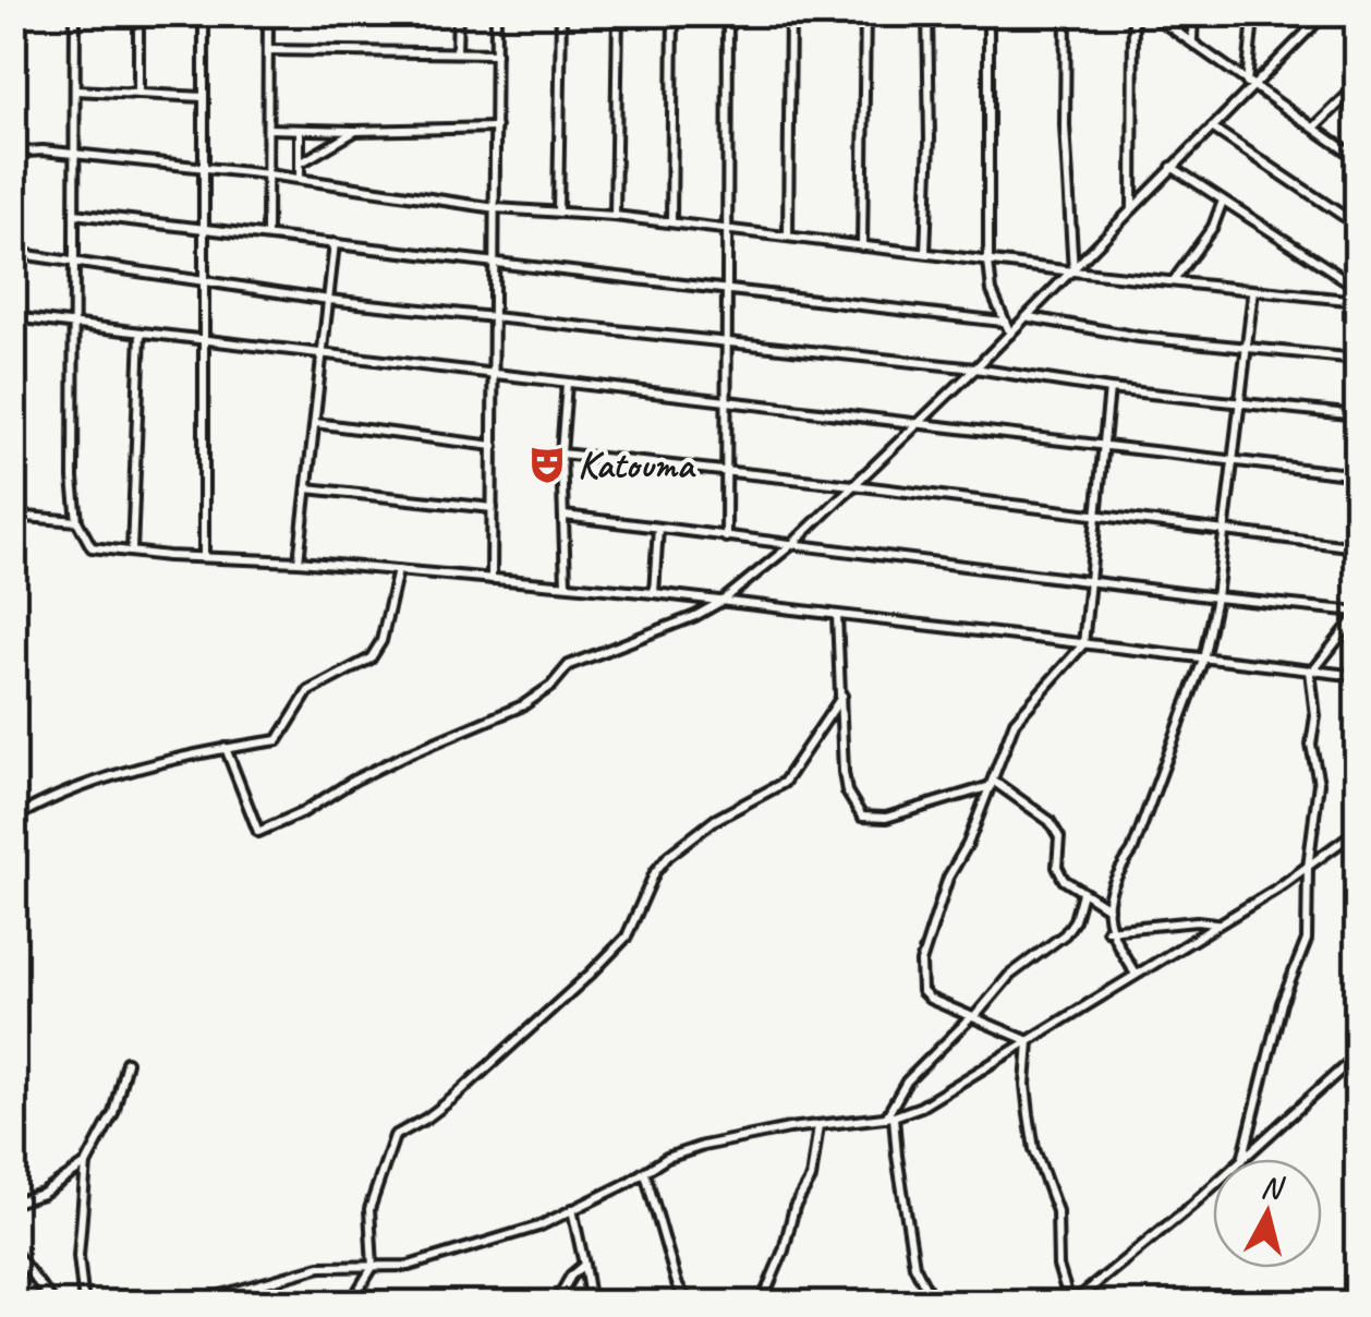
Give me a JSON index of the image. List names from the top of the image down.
{
  "places": {
    "theatre": ["Katouma"]
  },
  "north": "top"
}
